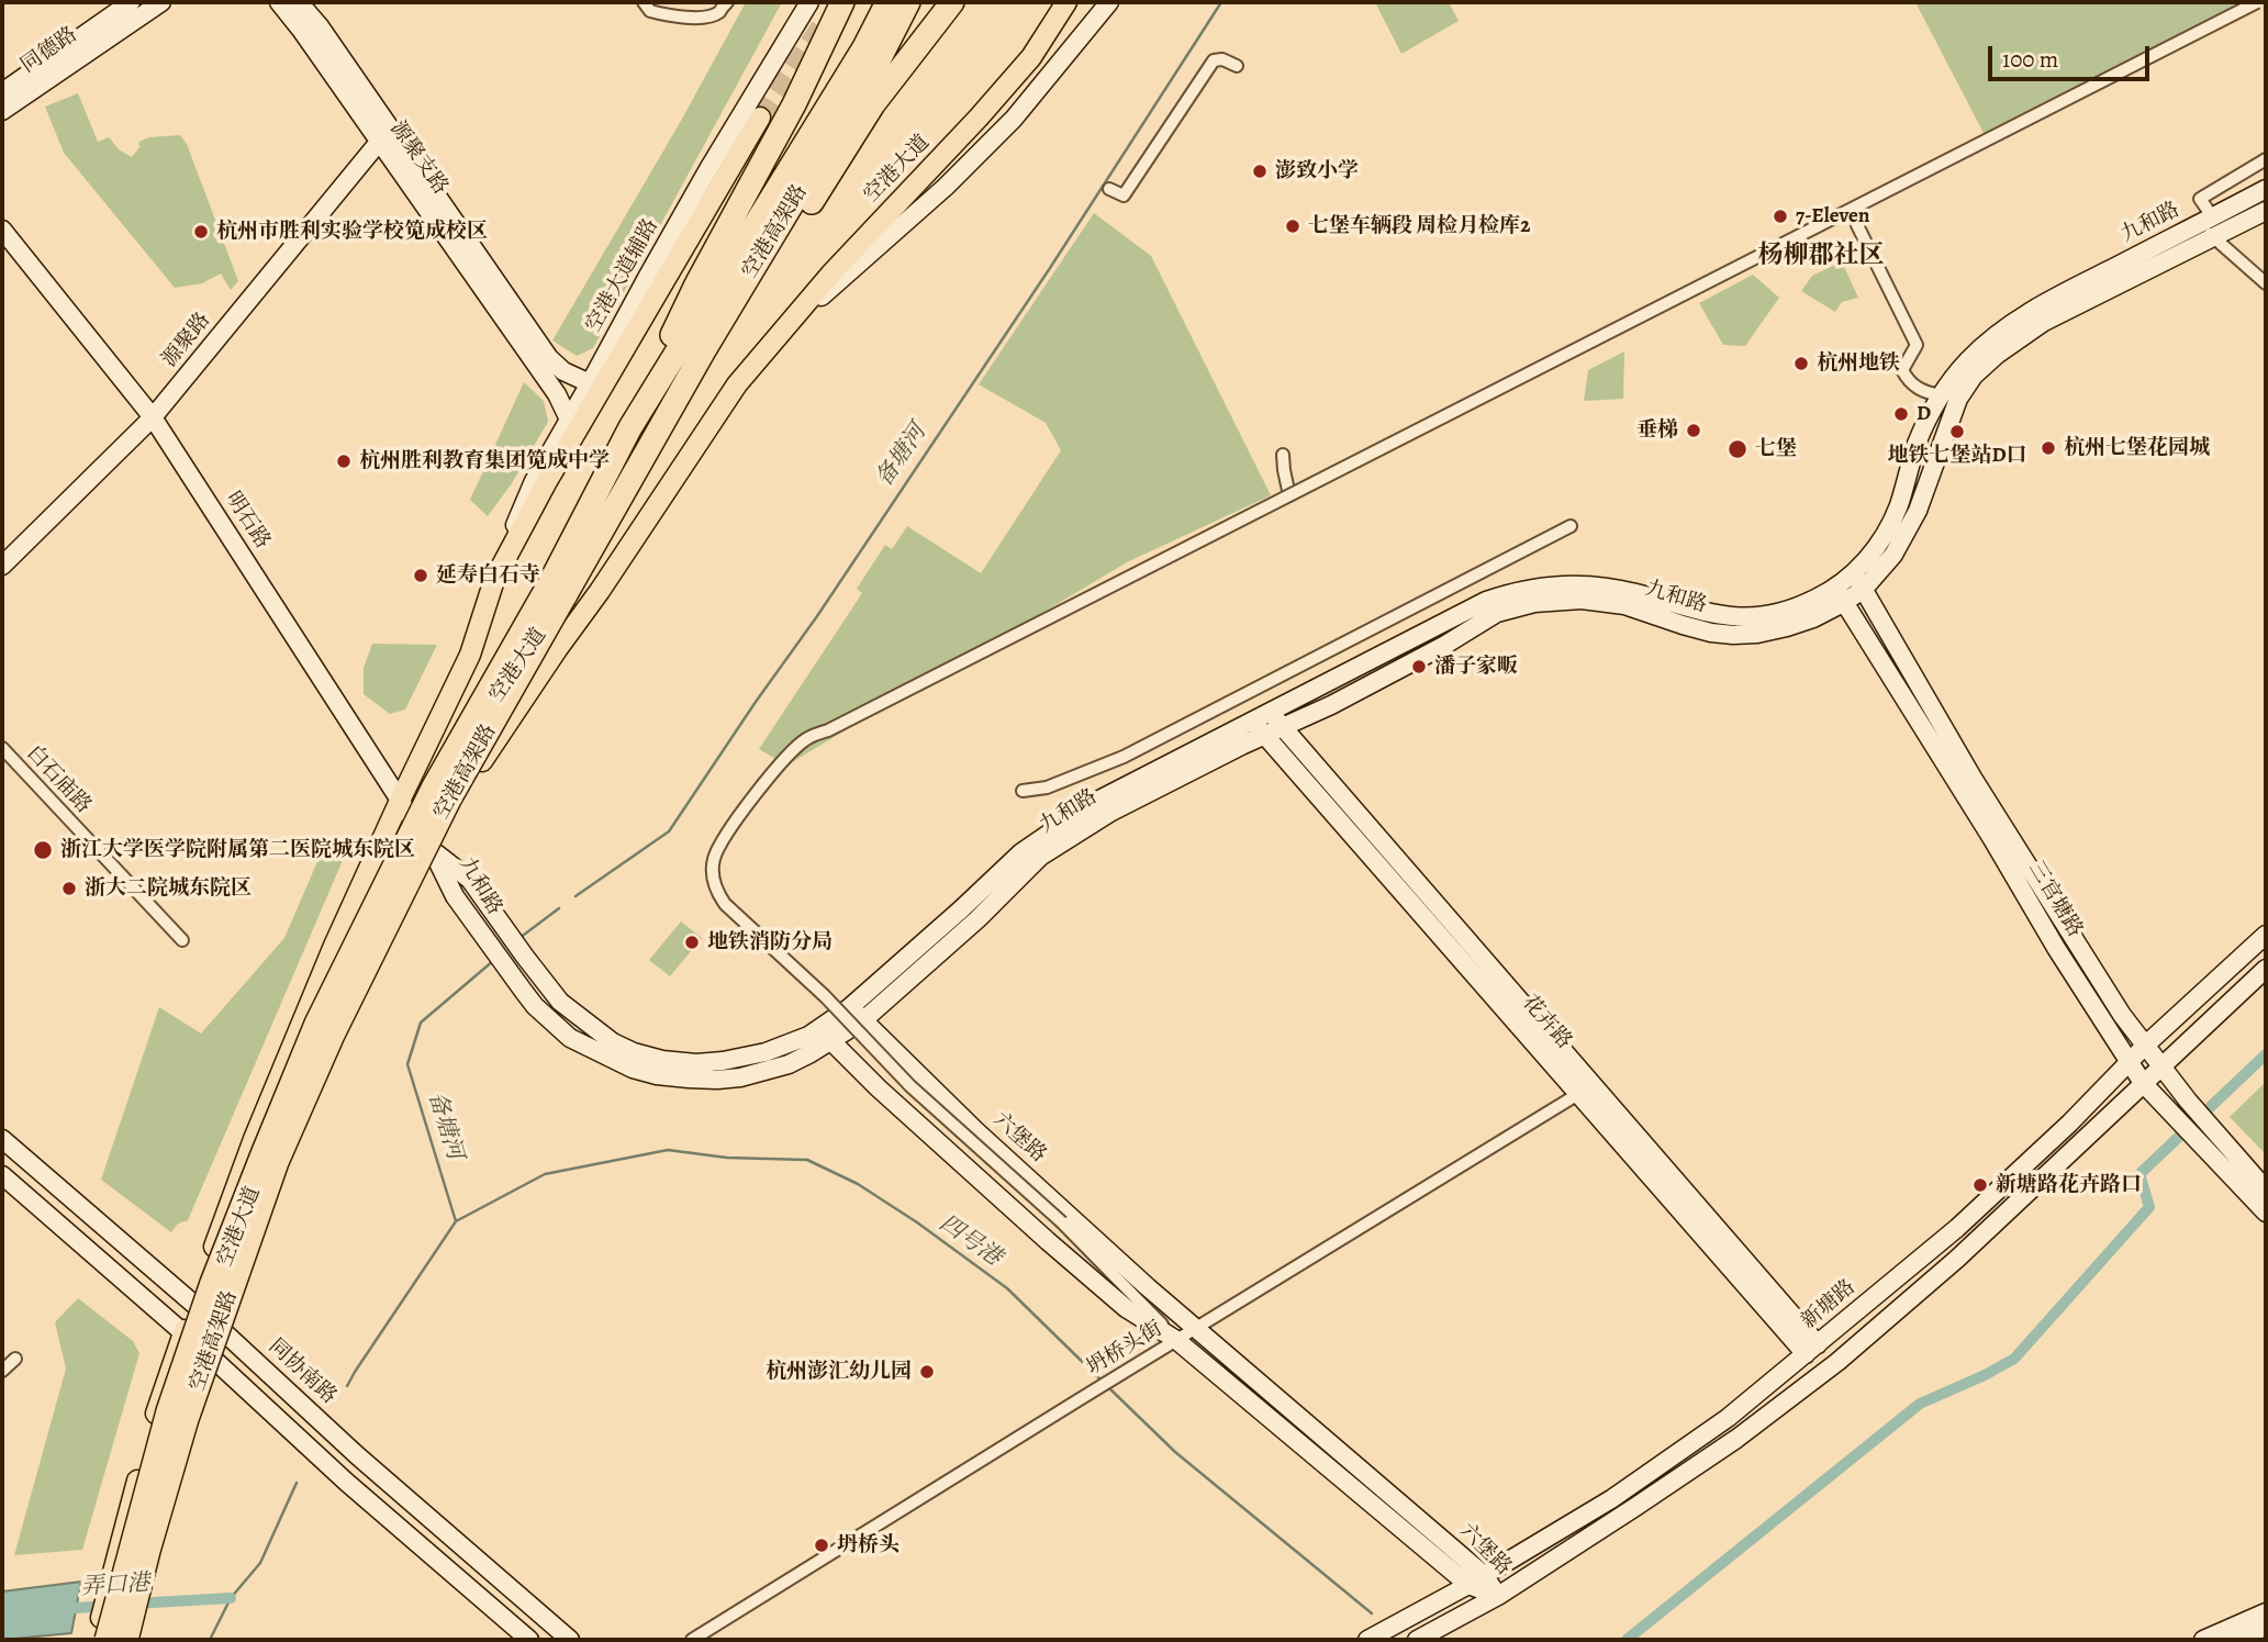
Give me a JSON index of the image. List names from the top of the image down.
{
  "streets": {
    "highway": ["空港高架路"],
    "main road": ["空港大道"],
    "street": [
      "同德路",
      "源聚支路",
      "九和路",
      "空港大道辅路",
      "源聚路",
      "明石路",
      "白石庙路",
      "三官塘路",
      "花卉路",
      "六堡路",
      "新塘路",
      "坍桥头街",
      "同协南路"
    ]
  },
  "crossings": [
    ["源聚支路", "空港大道辅路"],
    ["源聚支路", "源聚路"],
    ["空港大道", "九和路"],
    ["空港大道", "空港高架路"],
    ["空港大道", "空港大道辅路"],
    ["空港大道", "明石路"],
    ["空港大道", "同协南路"],
    ["九和路", "明石路"],
    ["九和路", "三官塘路"],
    ["九和路", "花卉路"],
    ["九和路", "六堡路"],
    ["源聚路", "明石路"],
    ["三官塘路", "新塘路"],
    ["花卉路", "新塘路"],
    ["花卉路", "坍桥头街"],
    ["六堡路", "新塘路"],
    ["六堡路", "坍桥头街"]
  ],
  "districts": ["杨柳郡社区"],
  "water": ["备塘河", "四号港", "弄口港"],
  "places": [
    "澎致小学",
    "7-Eleven",
    "七堡车辆段 周检月检库2",
    "杭州市胜利实验学校笕成校区",
    "杭州地铁",
    "D",
    "垂梯",
    "地铁七堡站D口",
    "杭州七堡花园城",
    "七堡",
    "杭州胜利教育集团笕成中学",
    "延寿白石寺",
    "潘子家畈",
    "浙江大学医学院附属第二医院城东院区",
    "浙大二院城东院区",
    "地铁消防分局",
    "新塘路花卉路口",
    "杭州澎汇幼儿园",
    "坍桥头"
  ],
  "scale_bar": "100 m"
}
